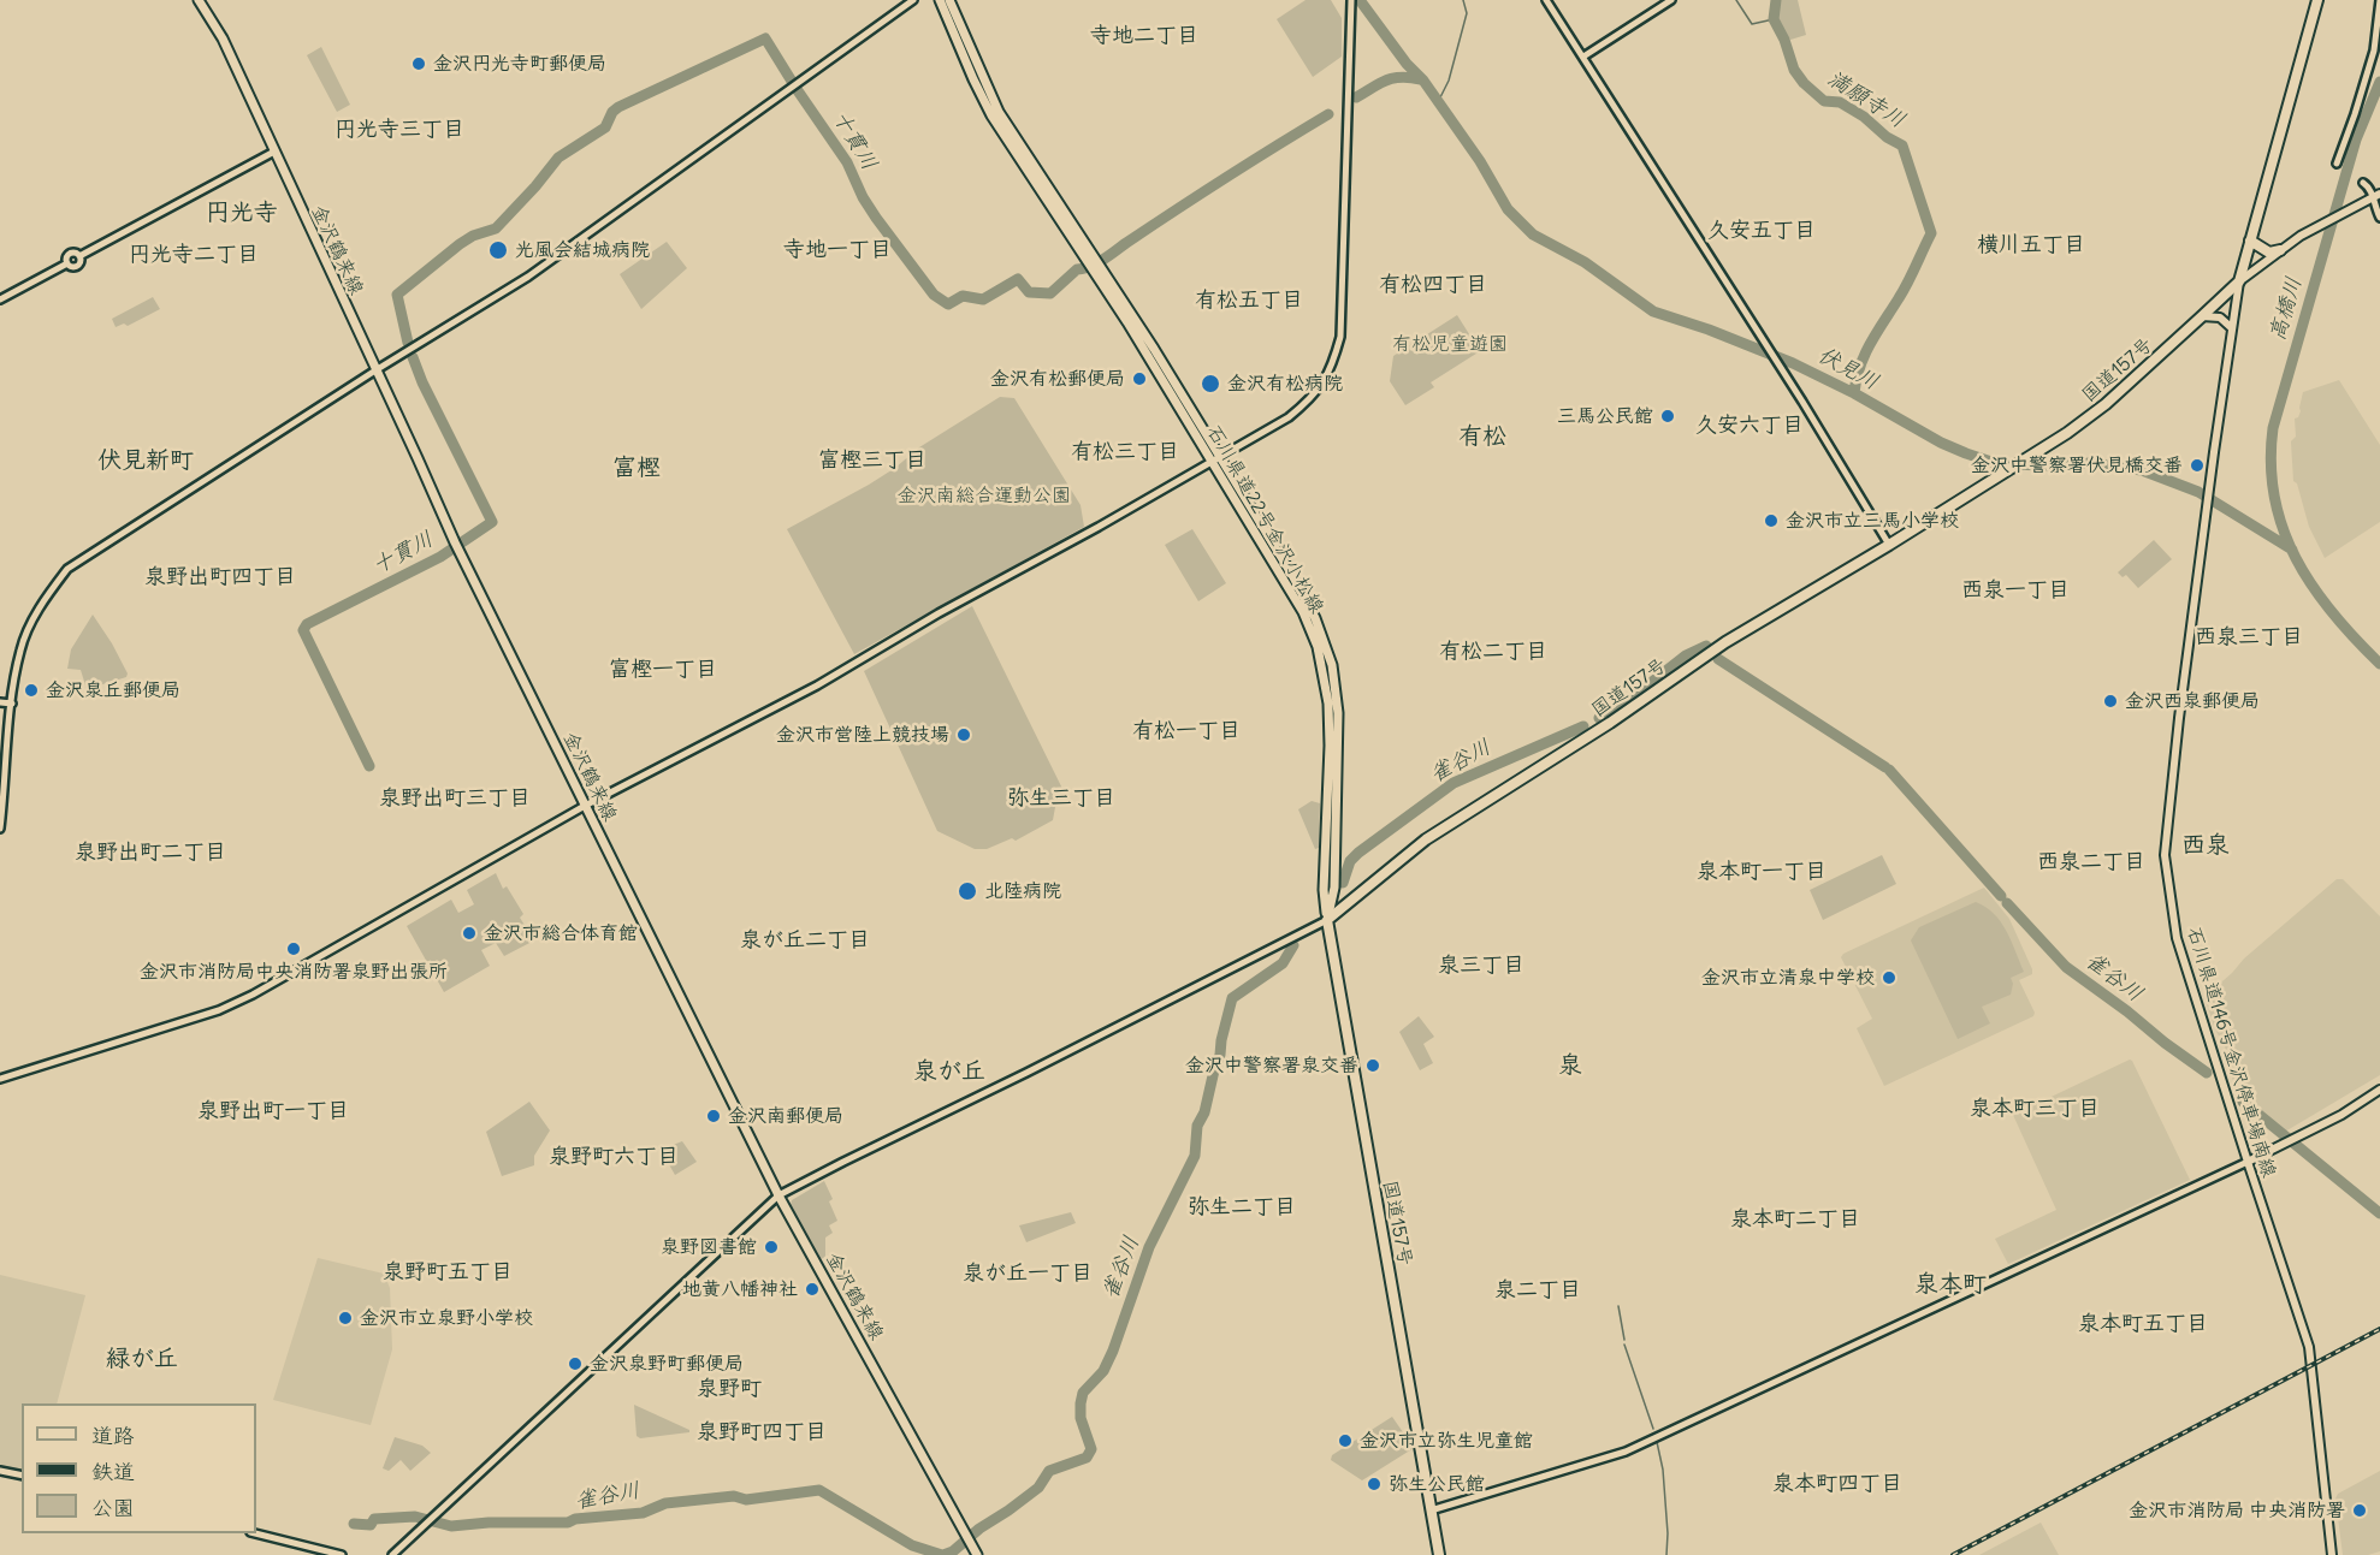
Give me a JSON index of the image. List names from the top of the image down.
{
  "streets": {
    "highway": ["国道157号"],
    "main road": ["金沢鶴来線", "石川県道22号金沢小松線", "石川県道146号金沢停車場南線"]
  },
  "crossings": [
    ["国道157号", "石川県道22号金沢小松線"]
  ],
  "districts": [
    "寺地二丁目",
    "円光寺三丁目",
    "円光寺",
    "久安五丁目",
    "横川五丁目",
    "寺地一丁目",
    "円光寺二丁目",
    "有松四丁目",
    "有松五丁目",
    "久安六丁目",
    "有松",
    "有松三丁目",
    "伏見新町",
    "富樫三丁目",
    "富樫",
    "泉野出町四丁目",
    "西泉一丁目",
    "西泉三丁目",
    "有松二丁目",
    "富樫一丁目",
    "有松一丁目",
    "泉野出町三丁目",
    "弥生三丁目",
    "西泉",
    "泉野出町二丁目",
    "西泉二丁目",
    "泉本町一丁目",
    "泉が丘二丁目",
    "泉三丁目",
    "泉",
    "泉が丘",
    "泉本町三丁目",
    "泉野出町一丁目",
    "泉野町六丁目",
    "弥生二丁目",
    "泉本町二丁目",
    "泉野町五丁目",
    "泉が丘一丁目",
    "泉本町",
    "泉二丁目",
    "泉本町五丁目",
    "緑が丘",
    "泉野町",
    "泉野町四丁目",
    "泉本町四丁目"
  ],
  "water": [
    "満願寺川",
    "十貫川",
    "高橋川",
    "伏見川",
    "雀谷川"
  ],
  "parks": ["有松児童遊園", "金沢南総合運動公園"],
  "places": [
    "金沢円光寺町郵便局",
    "光風会結城病院",
    "金沢有松郵便局",
    "金沢有松病院",
    "三馬公民館",
    "金沢中警察署伏見橋交番",
    "金沢市立三馬小学校",
    "金沢泉丘郵便局",
    "金沢西泉郵便局",
    "金沢市営陸上競技場",
    "北陸病院",
    "金沢市総合体育館",
    "金沢市消防局中央消防署泉野出張所",
    "金沢市立清泉中学校",
    "金沢中警察署泉交番",
    "金沢南郵便局",
    "泉野図書館",
    "地黄八幡神社",
    "金沢市立泉野小学校",
    "金沢泉野町郵便局",
    "金沢市立弥生児童館",
    "弥生公民館",
    "金沢市消防局 中央消防署"
  ],
  "legend": ["道路", "鉄道", "公園"]
}
